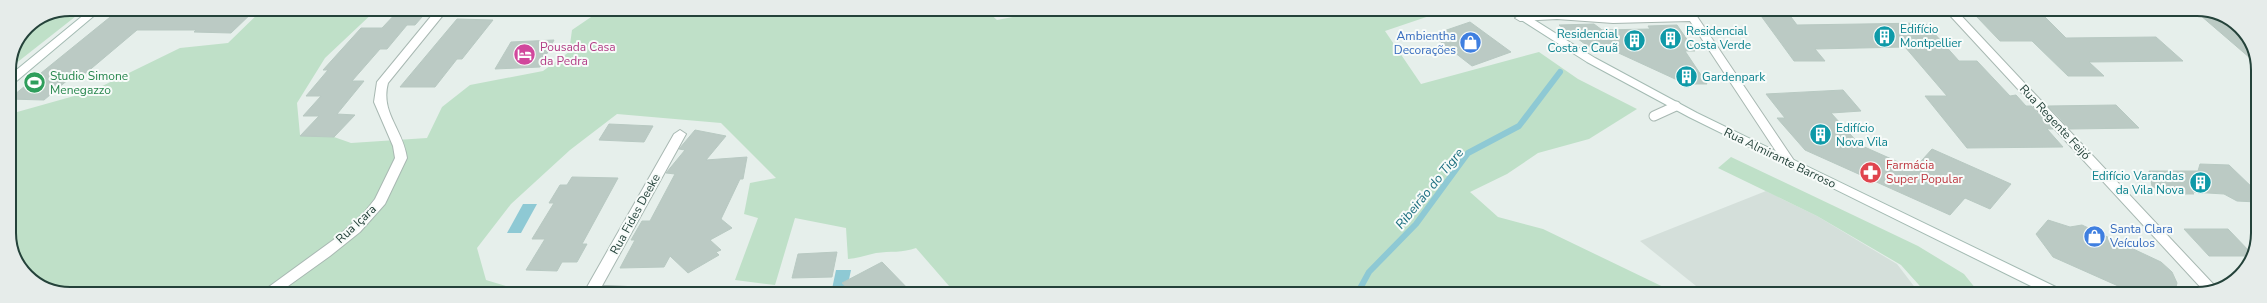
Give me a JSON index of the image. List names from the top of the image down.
{
  "streets": {
    "street": [
      "Rua Regente Feijó",
      "Rua Almirante Barroso",
      "Rua Fides Deeke",
      "Rua Içara"
    ]
  },
  "water": ["Ribeirão do Tigre"],
  "places": {
    "building": [
      "Edifício Montpellier",
      "Residencial Costa Verde",
      "Residencial Costa e Cauã",
      "Gardenpark",
      "Edifício Nova Vila",
      "Edifício Varandas da Vila Nova"
    ],
    "shop": ["Ambientha Decorações", "Santa Clara Veículos"],
    "hotel": ["Pousada Casa da Pedra"],
    "sports": ["Studio Simone Menegazzo"],
    "pharmacy": ["Farmácia Super Popular"]
  }
}
